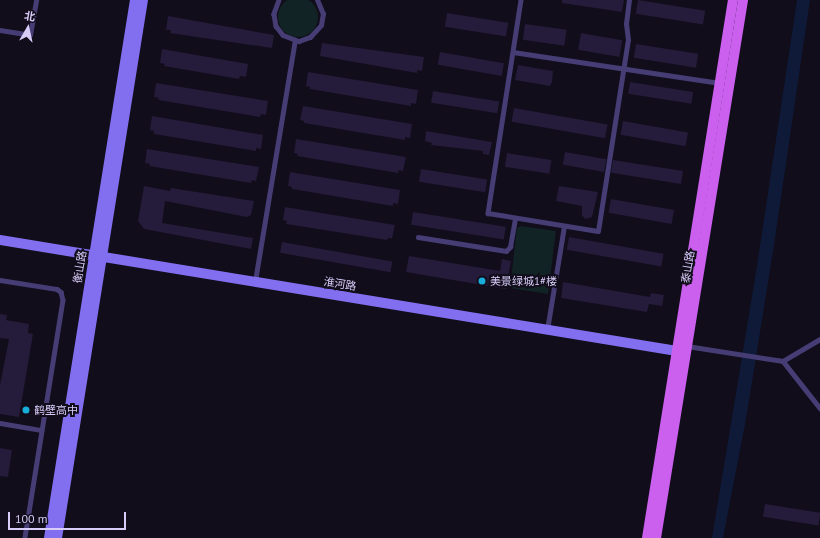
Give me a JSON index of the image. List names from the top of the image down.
{
  "streets": {
    "main road": ["泰山路"],
    "street": ["衡山路", "淮河路"]
  },
  "crossings": [
    ["衡山路", "淮河路"],
    ["泰山路", "淮河路"]
  ],
  "places": ["美景绿城1#楼", "鹤壁高中"],
  "scale_bar": "100 m",
  "north": "top"
}
